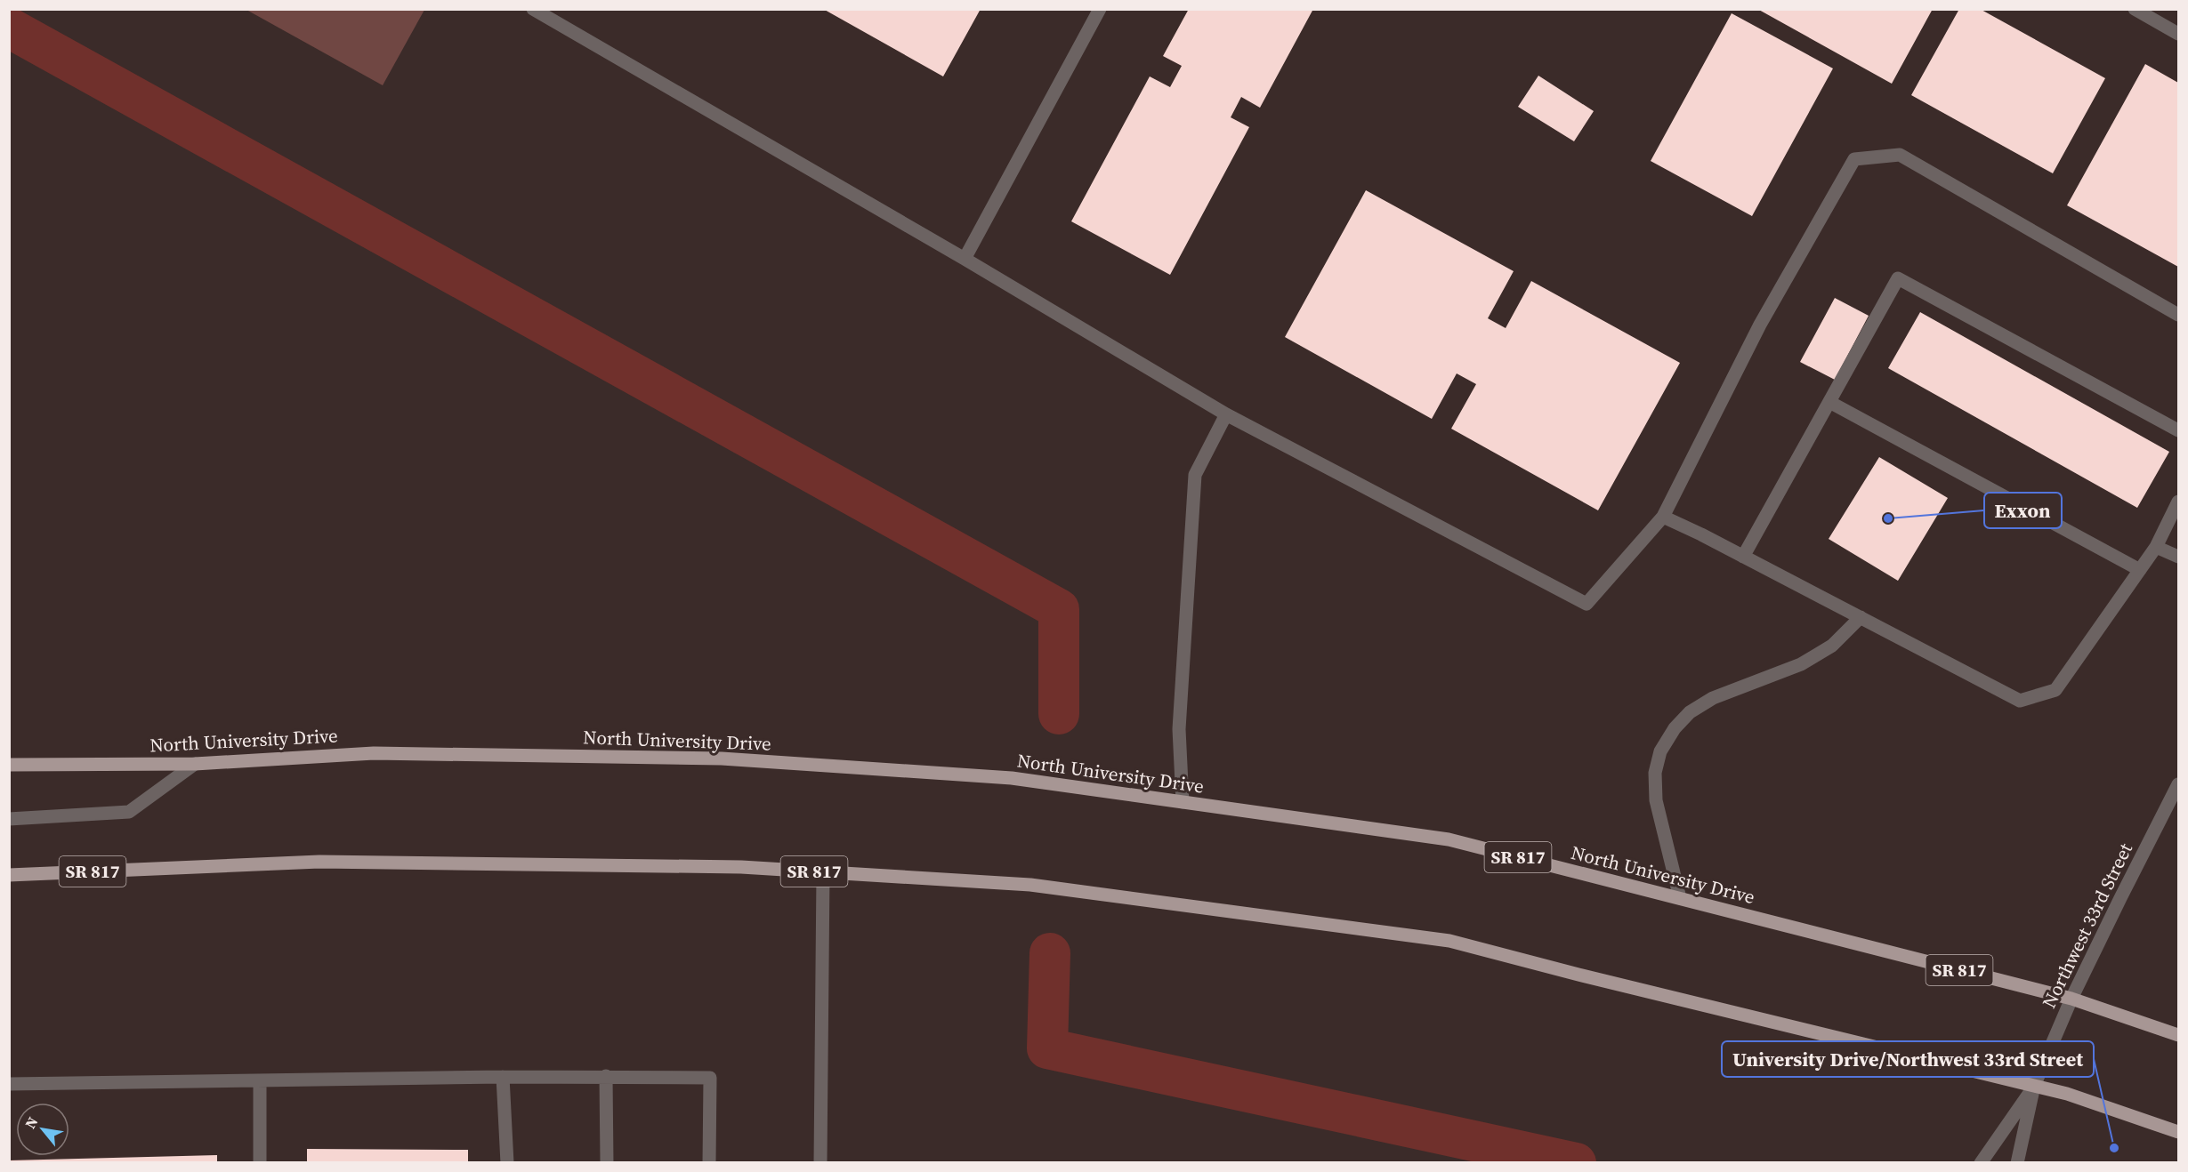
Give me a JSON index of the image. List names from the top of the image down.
{
  "streets": {
    "main road": ["North University Drive", "SR 817"],
    "street": ["Northwest 33rd Street"]
  },
  "crossings": [
    ["North University Drive", "Northwest 33rd Street"],
    ["SR 817", "Northwest 33rd Street"]
  ],
  "places": ["Exxon", "University Drive/Northwest 33rd Street"],
  "north": "top left"
}
